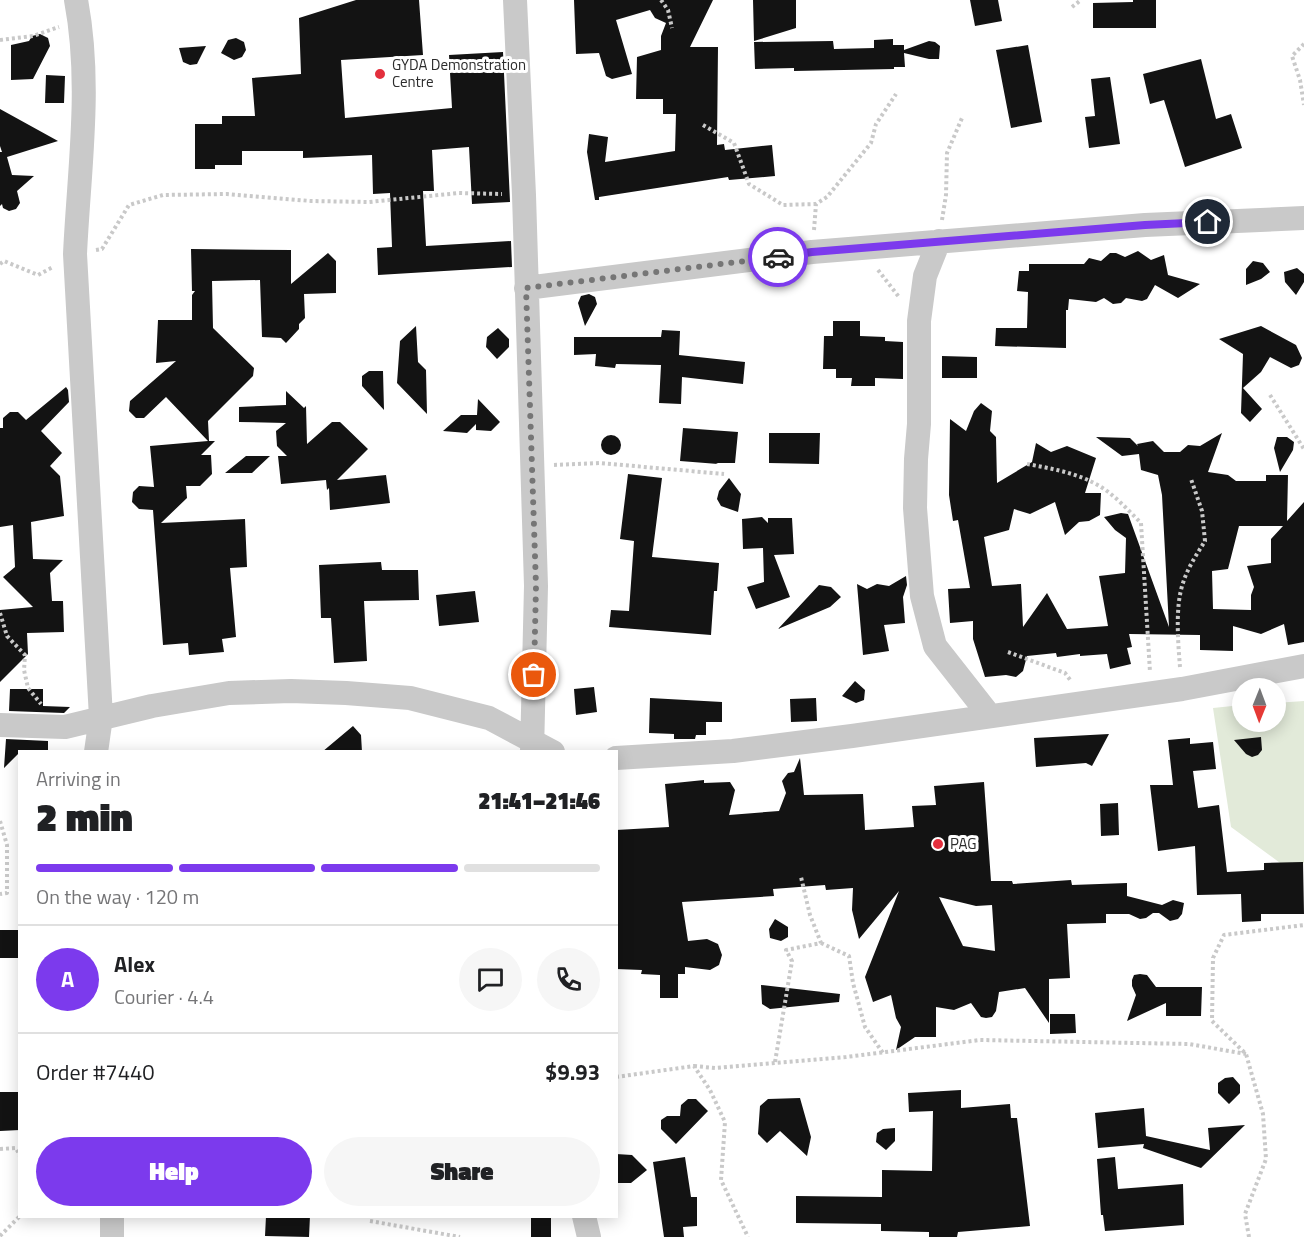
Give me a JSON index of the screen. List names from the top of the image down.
{
  "places": ["GYDA Demonstration Centre", "PAG"],
  "north": "bottom",
  "page": {
    "heading": ["2 min", "Arriving in", "21:41–21:46"],
    "panel": [
      "Alex",
      "Courier · 4.4",
      "Order #7440",
      "$9.93"
    ],
    "bar": "On the way · 120 m",
    "round": "A",
    "buttons": ["Help", "Share"]
  }
}
